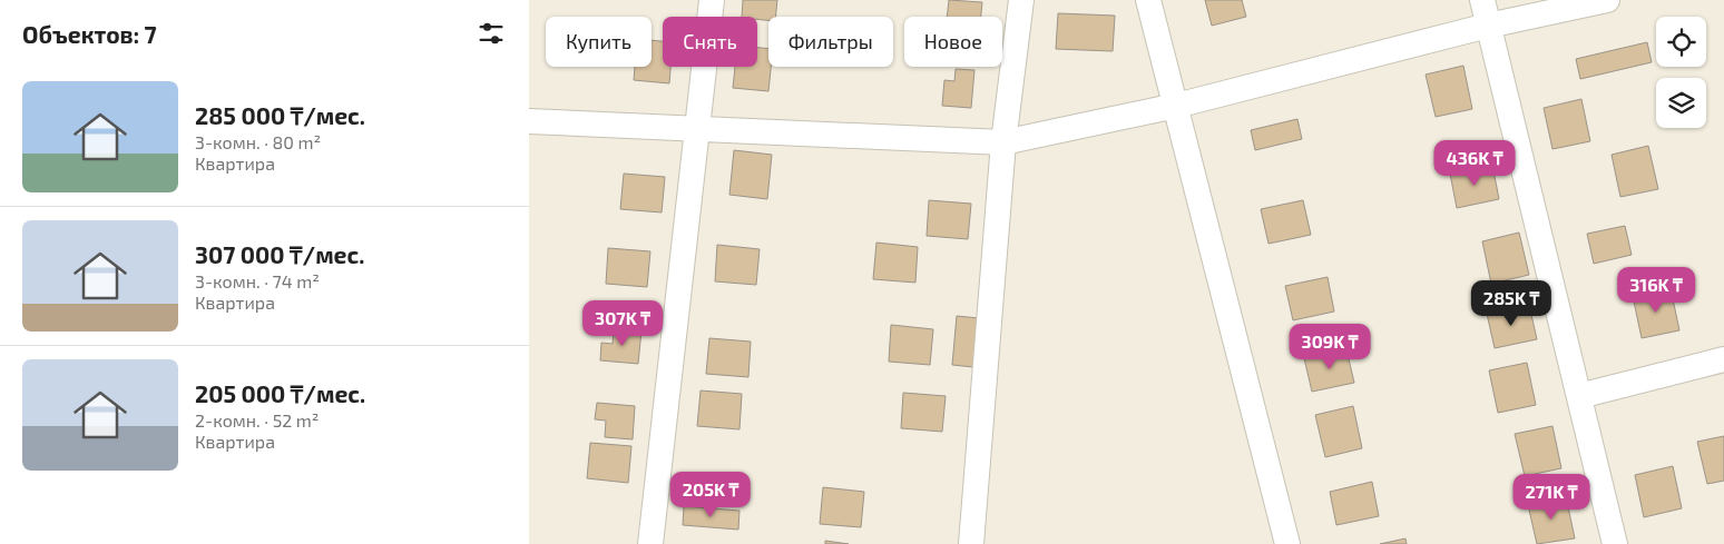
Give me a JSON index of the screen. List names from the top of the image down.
{
  "page": {
    "heading": "Объектов: 7",
    "chip": [
      "Купить",
      "Снять",
      "Фильтры",
      "Новое"
    ],
    "list": [
      {
        "name": "285 000 ₸/мес.",
        "note": "3-комн. · 80 m² · Квартира"
      },
      {
        "name": "307 000 ₸/мес.",
        "note": "3-комн. · 74 m² · Квартира"
      },
      {
        "name": "205 000 ₸/мес.",
        "note": "2-комн. · 52 m² · Квартира"
      }
    ],
    "price": [
      "436K ₸",
      "316K ₸",
      "285K ₸",
      "307K ₸",
      "309K ₸",
      "205K ₸",
      "271K ₸"
    ]
  }
}
